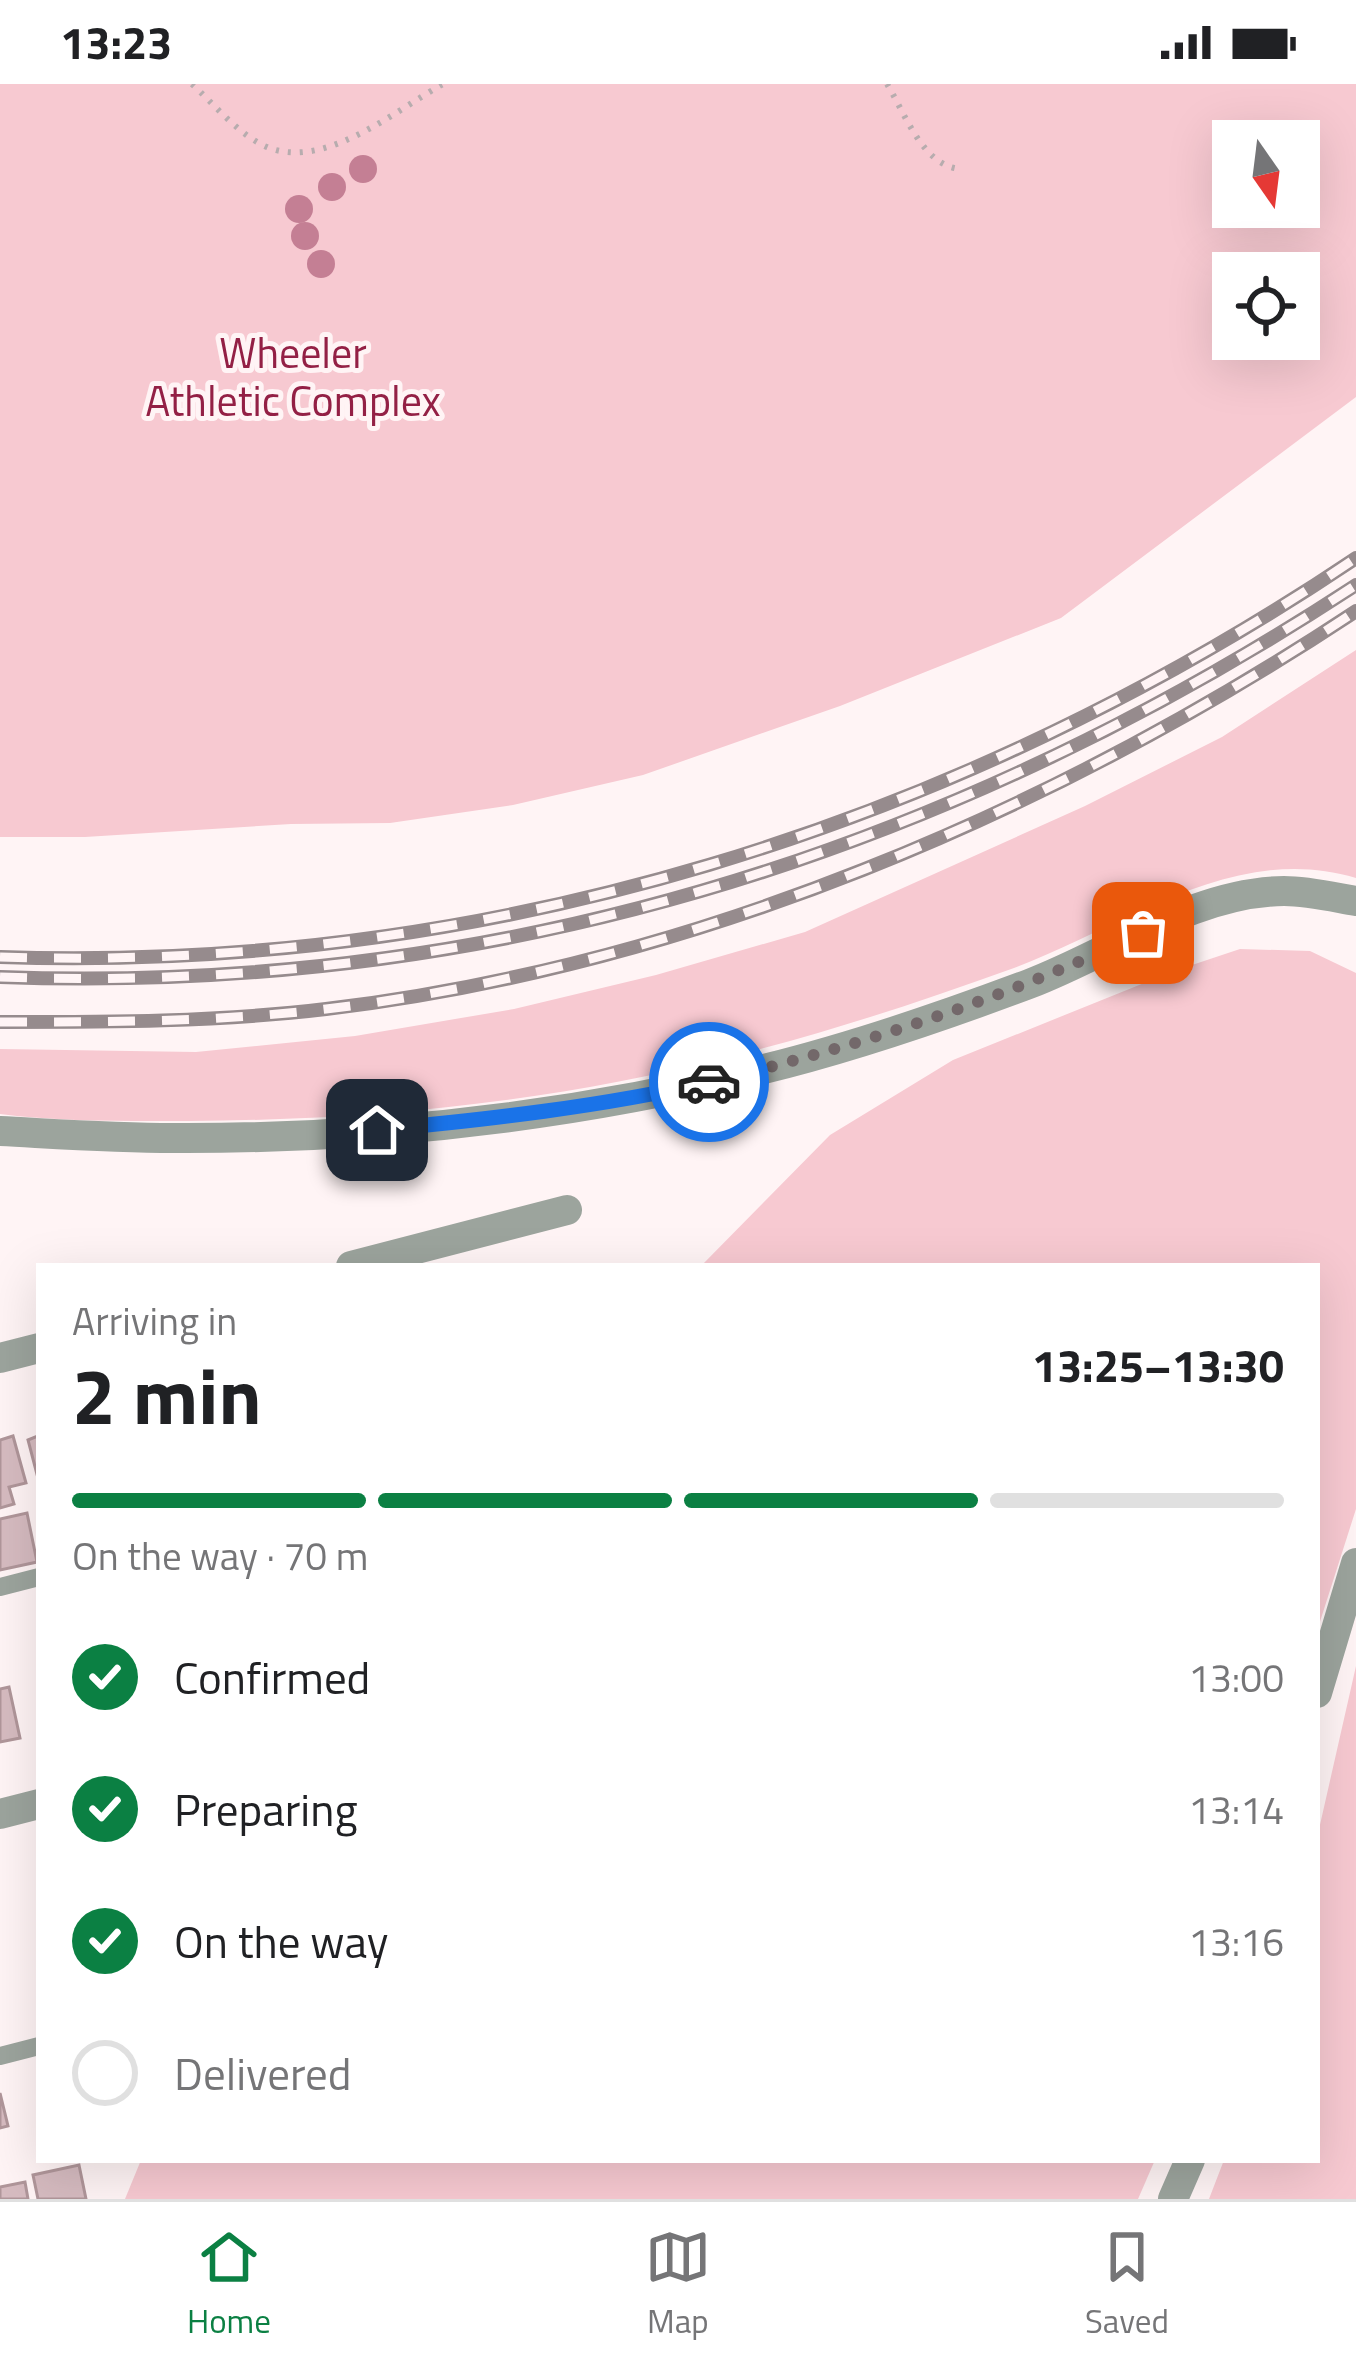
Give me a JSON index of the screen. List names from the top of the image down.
{
  "parks": ["Wheeler Athletic Complex"],
  "north": "bottom",
  "page": {
    "status": "13:23",
    "heading": ["2 min", "Arriving in", "13:25–13:30"],
    "bar": "On the way · 70 m",
    "list": [
      ["Confirmed", "13:00"],
      ["Preparing", "13:14"],
      ["On the way", "13:16"],
      "Delivered"
    ],
    "tabs": ["Home", "Map", "Saved"]
  }
}
